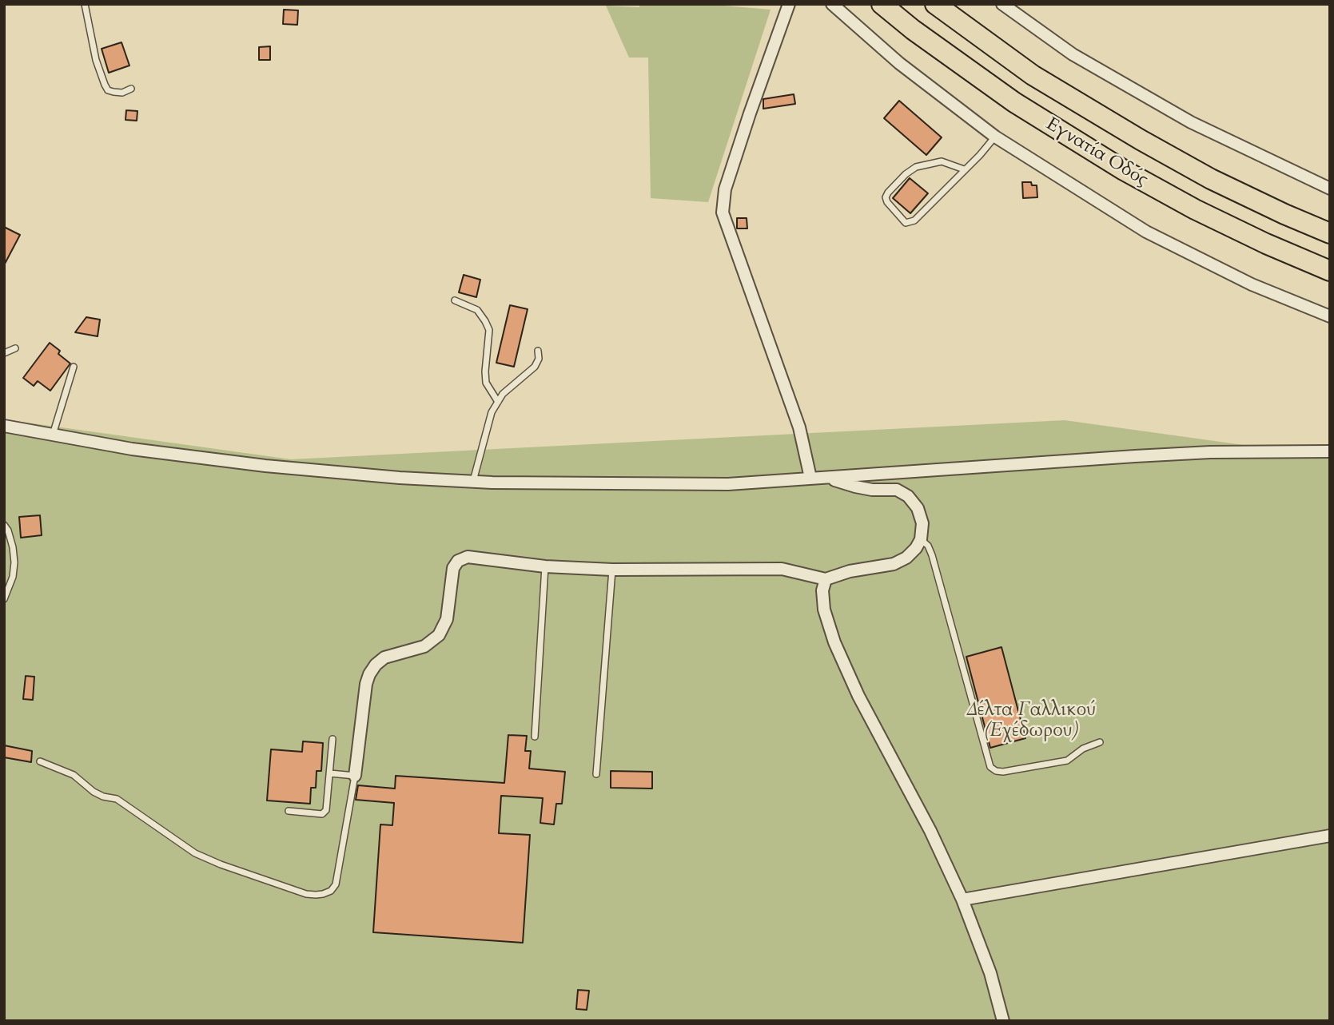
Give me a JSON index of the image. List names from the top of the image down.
{
  "streets": {
    "highway": ["Εγνατία Οδός"]
  },
  "parks": ["Δέλτα Γαλλικού (Εχέδωρου)"]
}
